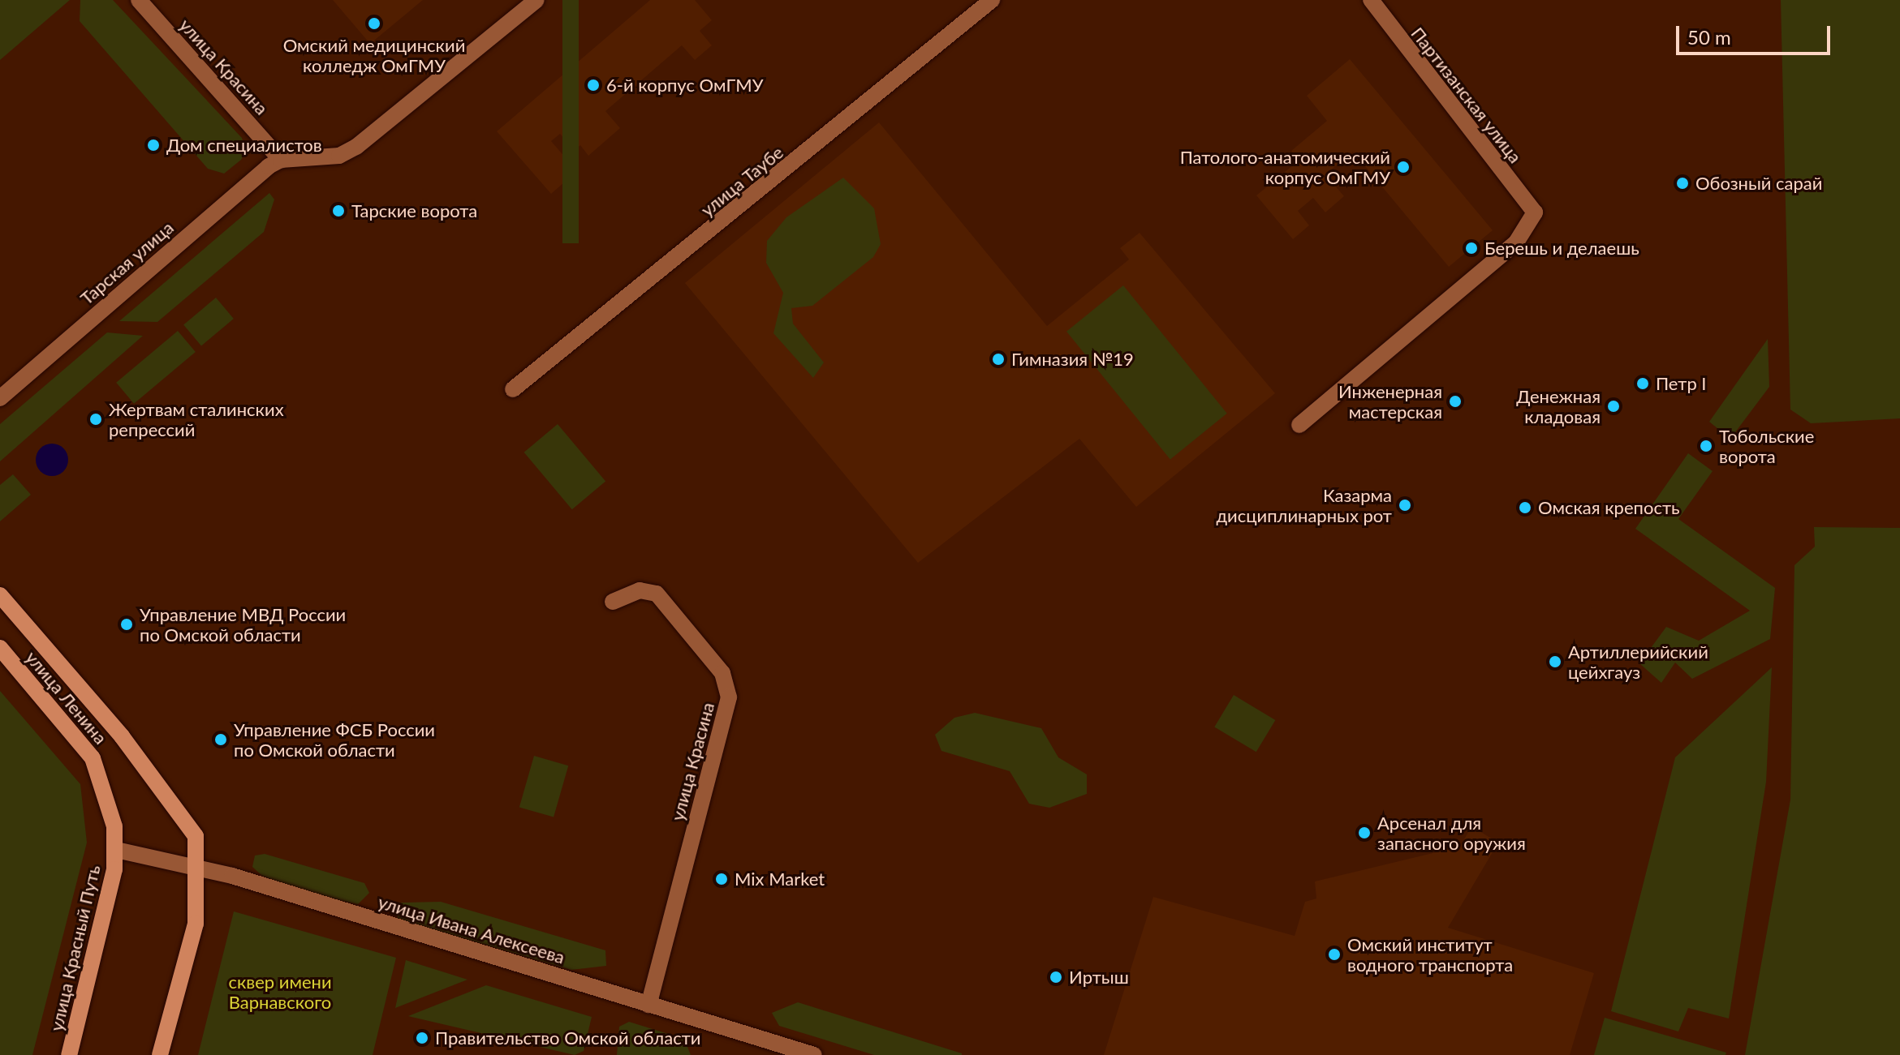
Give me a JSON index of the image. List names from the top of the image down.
{
  "streets": {
    "main road": ["улица Ленина", "улица Красный Путь"],
    "street": [
      "улица Красина",
      "Партизанская улица",
      "улица Таубе",
      "Тарская улица",
      "улица Ивана Алексеева"
    ]
  },
  "crossings": [
    ["улица Красина", "Тарская улица"],
    ["улица Красина", "улица Ивана Алексеева"],
    ["улица Ленина", "улица Ивана Алексеева"],
    ["улица Ленина", "улица Красный Путь"],
    ["улица Ивана Алексеева", "улица Красный Путь"]
  ],
  "parks": ["сквер имени Варнавского"],
  "places": [
    "Омский медицинский колледж ОмГМУ",
    "6-й корпус ОмГМУ",
    "Дом специалистов",
    "Патолого-анатомический корпус ОмГМУ",
    "Обозный сарай",
    "Тарские ворота",
    "Берешь и делаешь",
    "Гимназия №19",
    "Петр I",
    "Инженерная мастерская",
    "Денежная кладовая",
    "Жертвам сталинских репрессий",
    "Тобольские ворота",
    "Казарма дисциплинарных рот",
    "Омская крепость",
    "Управление МВД России по Омской области",
    "Артиллерийский цейхгауз",
    "Управление ФСБ России по Омской области",
    "Арсенал для запасного оружия",
    "Mix Market",
    "Омский институт водного транспорта",
    "Иртыш",
    "Правительство Омской области"
  ],
  "scale_bar": "50 m"
}
